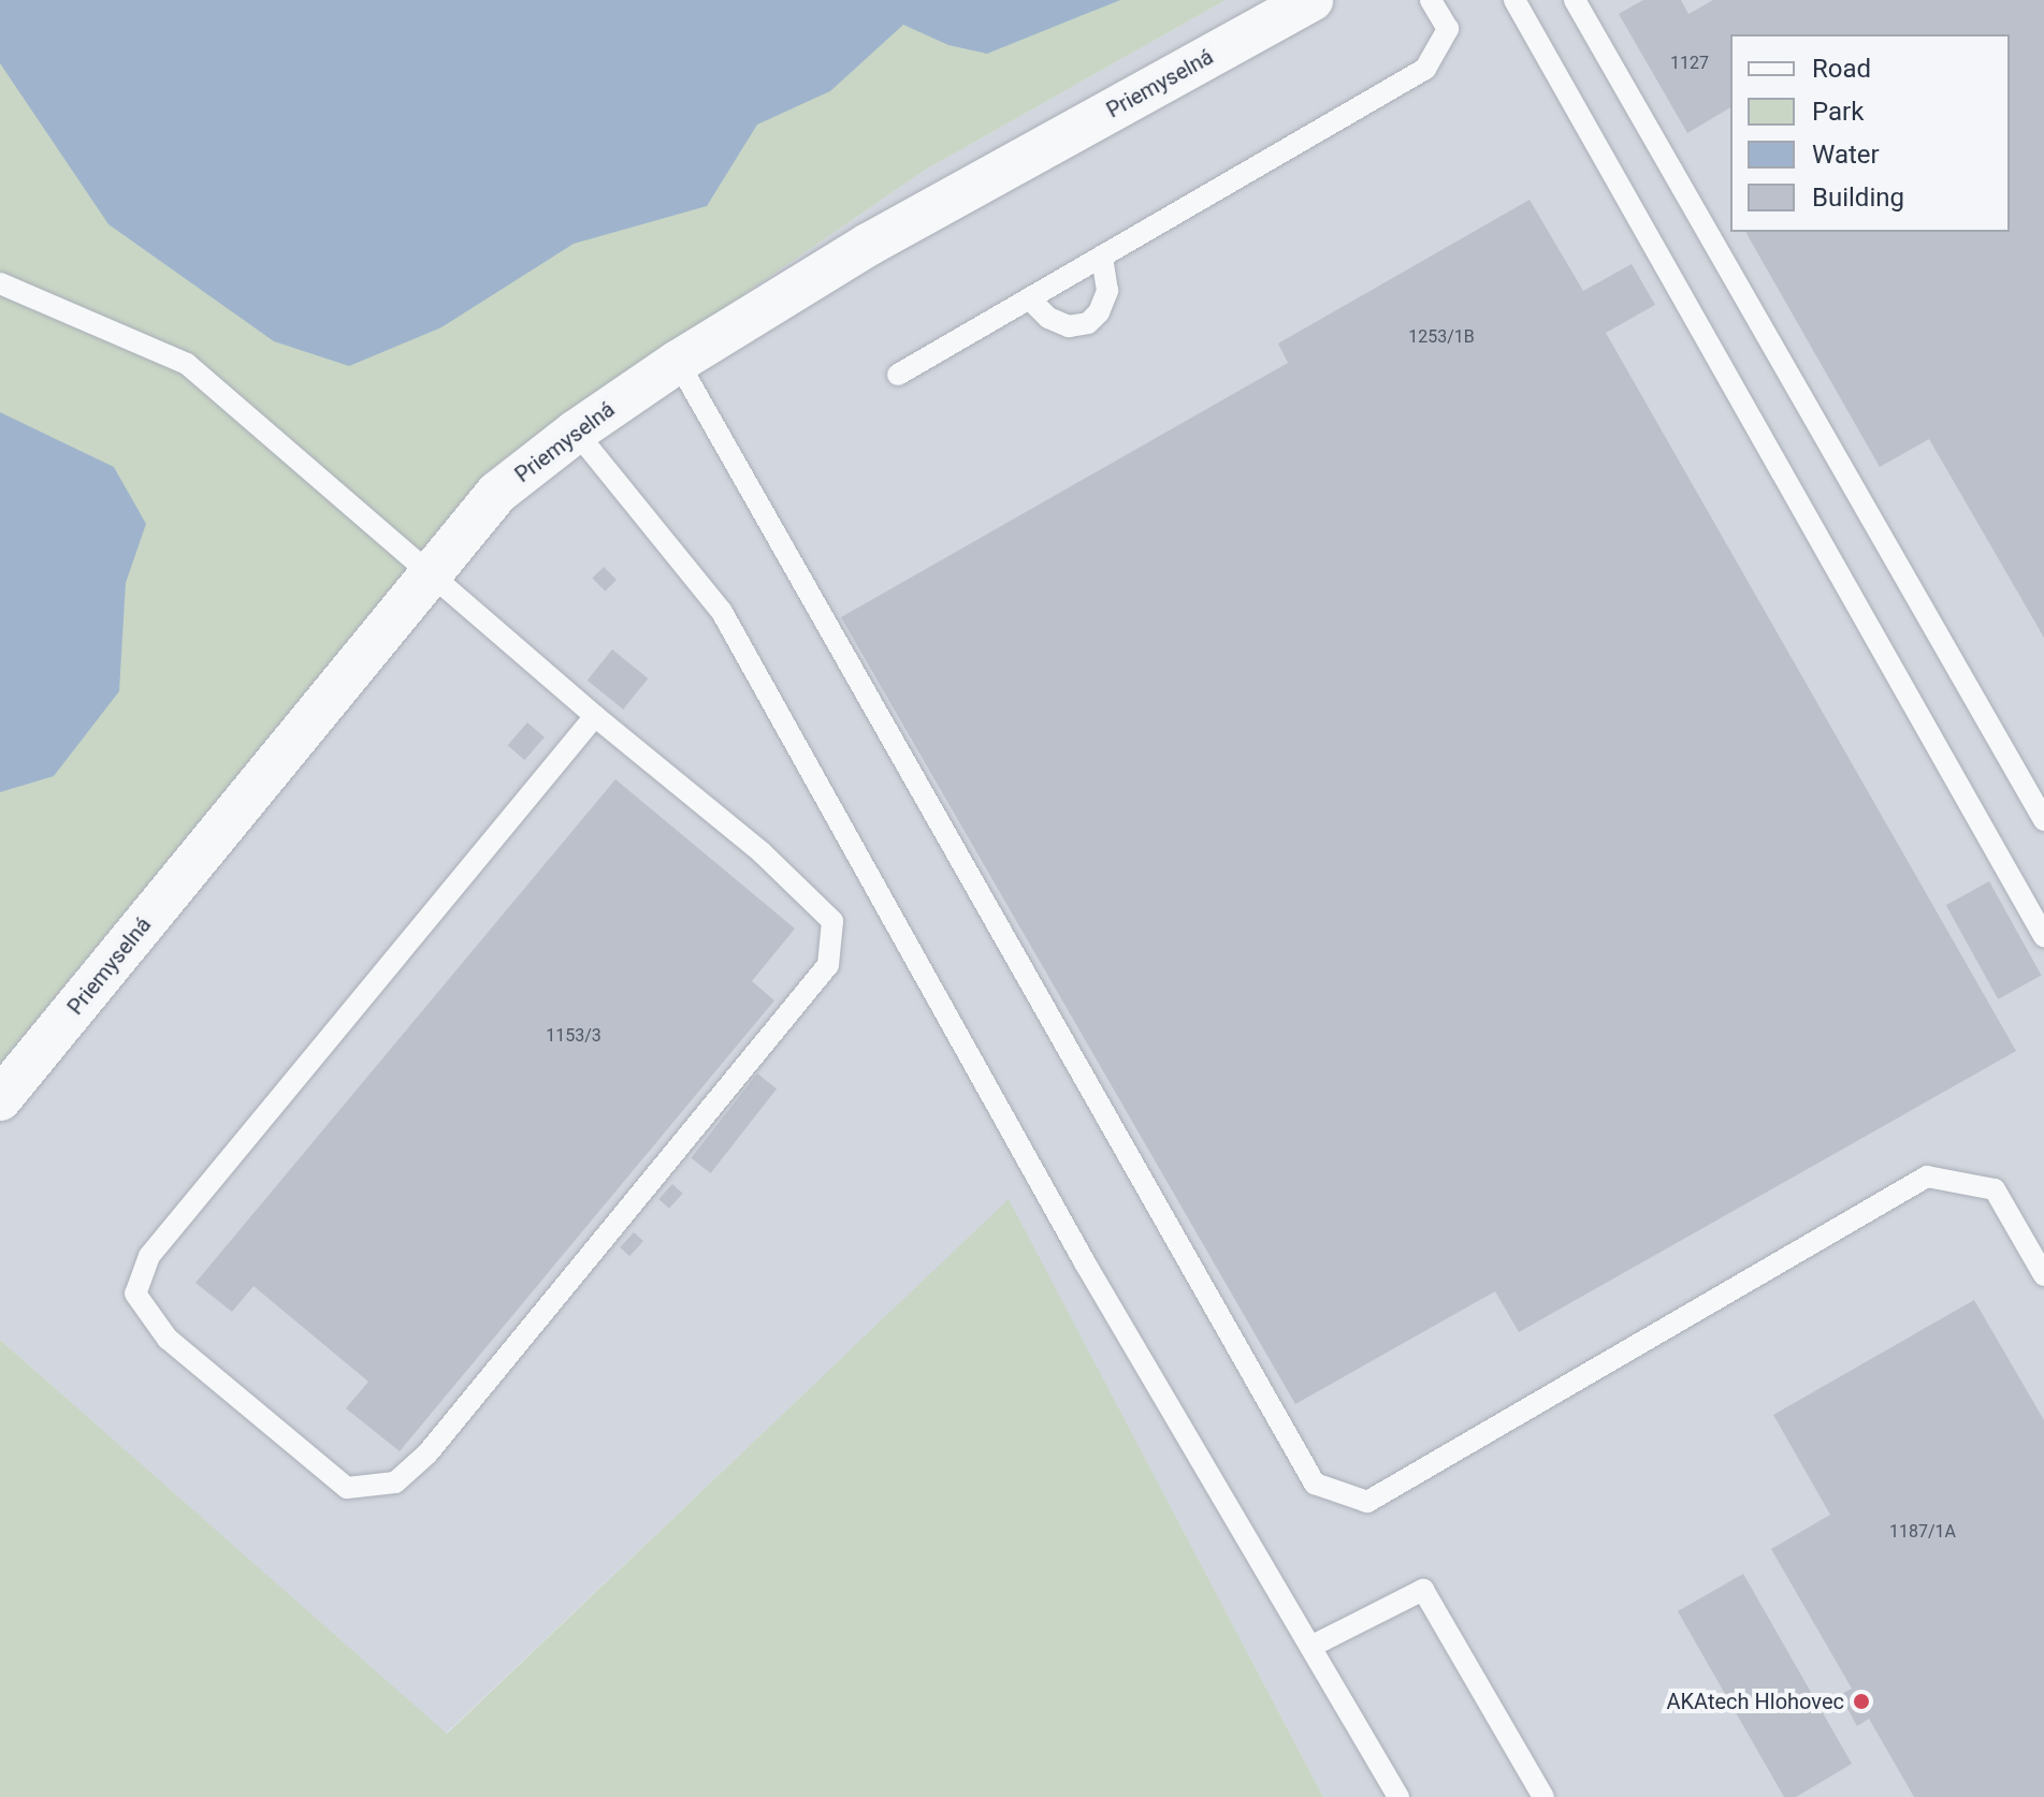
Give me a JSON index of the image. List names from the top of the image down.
{
  "streets": {
    "street": ["Priemyselná"]
  },
  "places": ["AKAtech Hlohovec"],
  "house_numbers": [
    "1127",
    "1253/1B",
    "1153/3",
    "1187/1A"
  ],
  "legend": [
    "Road",
    "Park",
    "Water",
    "Building"
  ]
}
